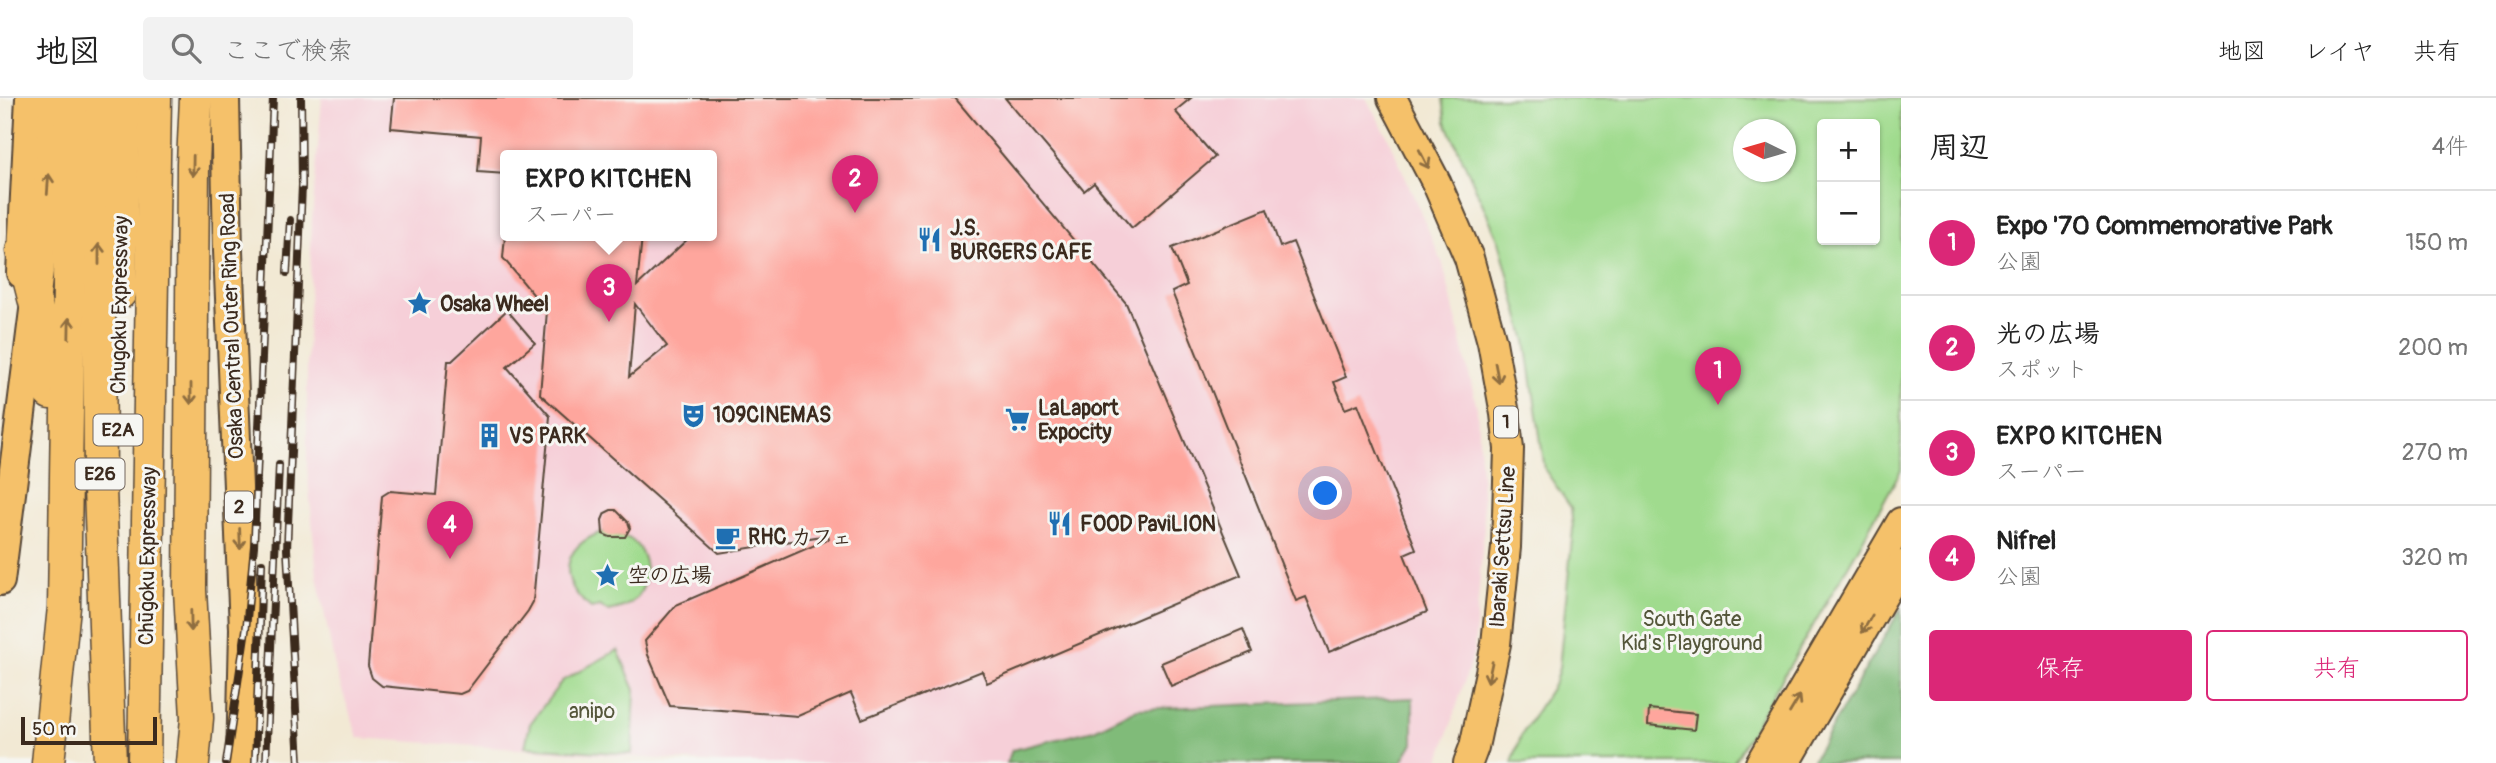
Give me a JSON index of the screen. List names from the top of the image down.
{
  "streets": {
    "highway": [
      "Chugoku Expressway",
      "E2A",
      "E26",
      "Chūgoku Expressway"
    ],
    "main road": [
      "Osaka Central Outer Ring Road",
      "1",
      "2",
      "Ibaraki Settsu Line"
    ]
  },
  "crossings": [
    ["Chugoku Expressway", "E26"],
    ["E2A", "Chūgoku Expressway"]
  ],
  "one_way": ["Ibaraki Settsu Line"],
  "parks": ["South Gate Kid's Playground", "anipo"],
  "places": {
    "restaurant": ["J.S. BURGERS CAFE", "FOOD PaviLION"],
    "place": ["Osaka Wheel", "空の広場"],
    "theatre": ["109CINEMAS"],
    "supermarket": ["LaLaport Expocity"],
    "building": ["VS PARK"],
    "cafe": ["RHC カフェ"]
  },
  "scale_bar": "50 m",
  "north": "left",
  "page": {
    "header": "地図",
    "search": "ここで検索",
    "nav": ["地図", "レイヤ", "共有"],
    "heading": ["周辺", "4件"],
    "map_buttons": ["+", "−"],
    "popup": ["EXPO KITCHEN", "スーパー"],
    "pins": [
      "2",
      "3",
      "1",
      "4"
    ],
    "list": [
      {
        "mark": "1",
        "name": "Expo '70 Commemorative Park",
        "note": "公園",
        "value": "150 m"
      },
      {
        "mark": "2",
        "name": "光の広場",
        "note": "スポット",
        "value": "200 m"
      },
      {
        "mark": "3",
        "name": "EXPO KITCHEN",
        "note": "スーパー",
        "value": "270 m"
      },
      {
        "mark": "4",
        "name": "Nifrel",
        "note": "公園",
        "value": "320 m"
      }
    ],
    "buttons": ["保存", "共有"],
    "scale": "50 m"
  }
}
